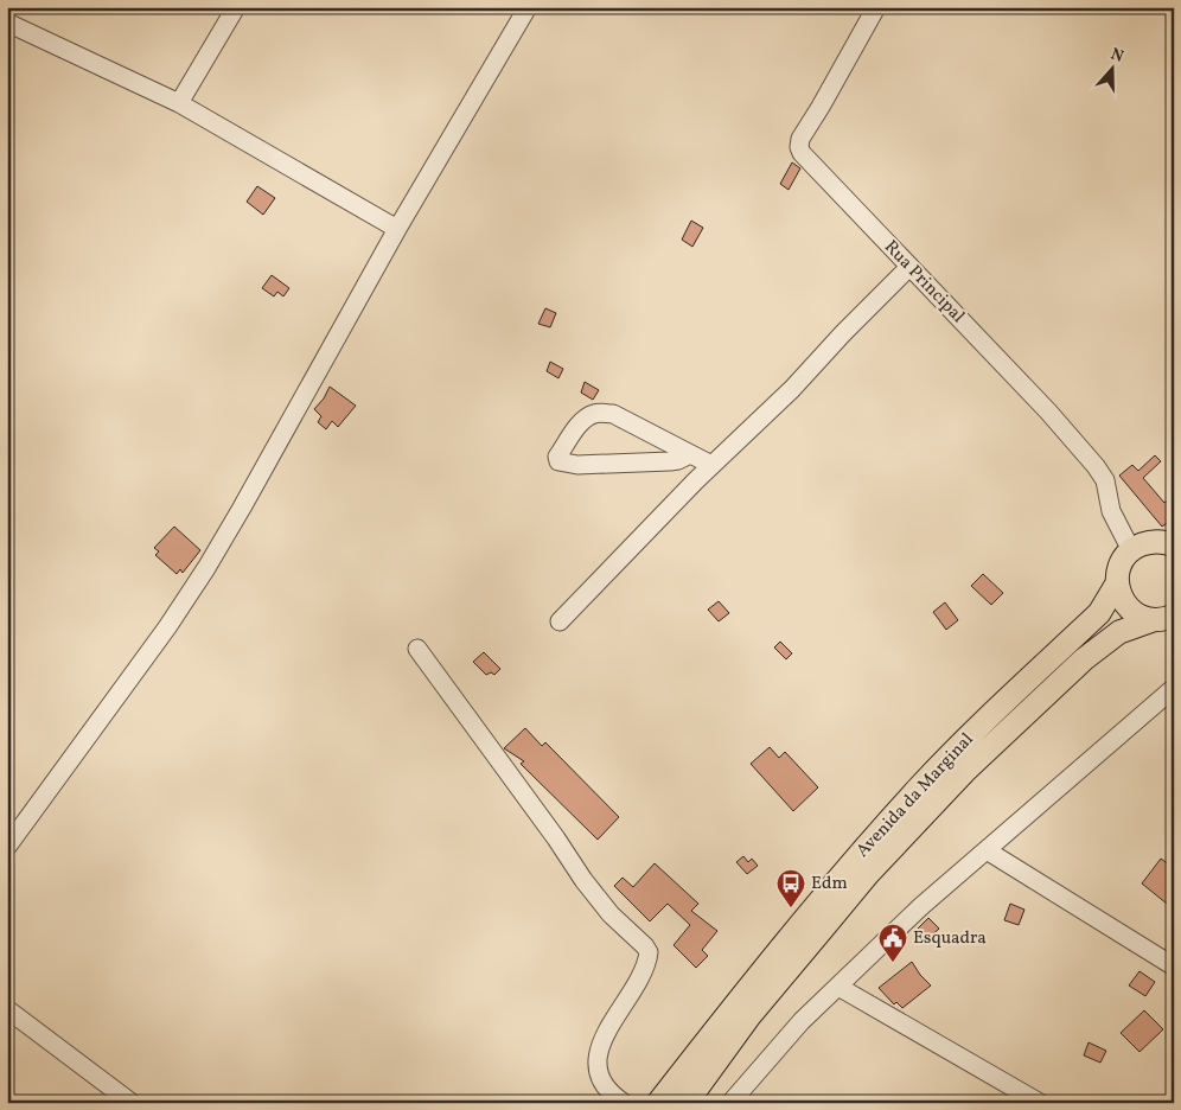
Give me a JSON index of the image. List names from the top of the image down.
{
  "streets": {
    "main road": ["Avenida da Marginal"],
    "street": ["Rua Principal"]
  },
  "crossings": [
    ["Rua Principal", "Avenida da Marginal"]
  ],
  "places": {
    "bus stop": ["Edm"],
    "public building": ["Esquadra"]
  },
  "north": "top"
}
